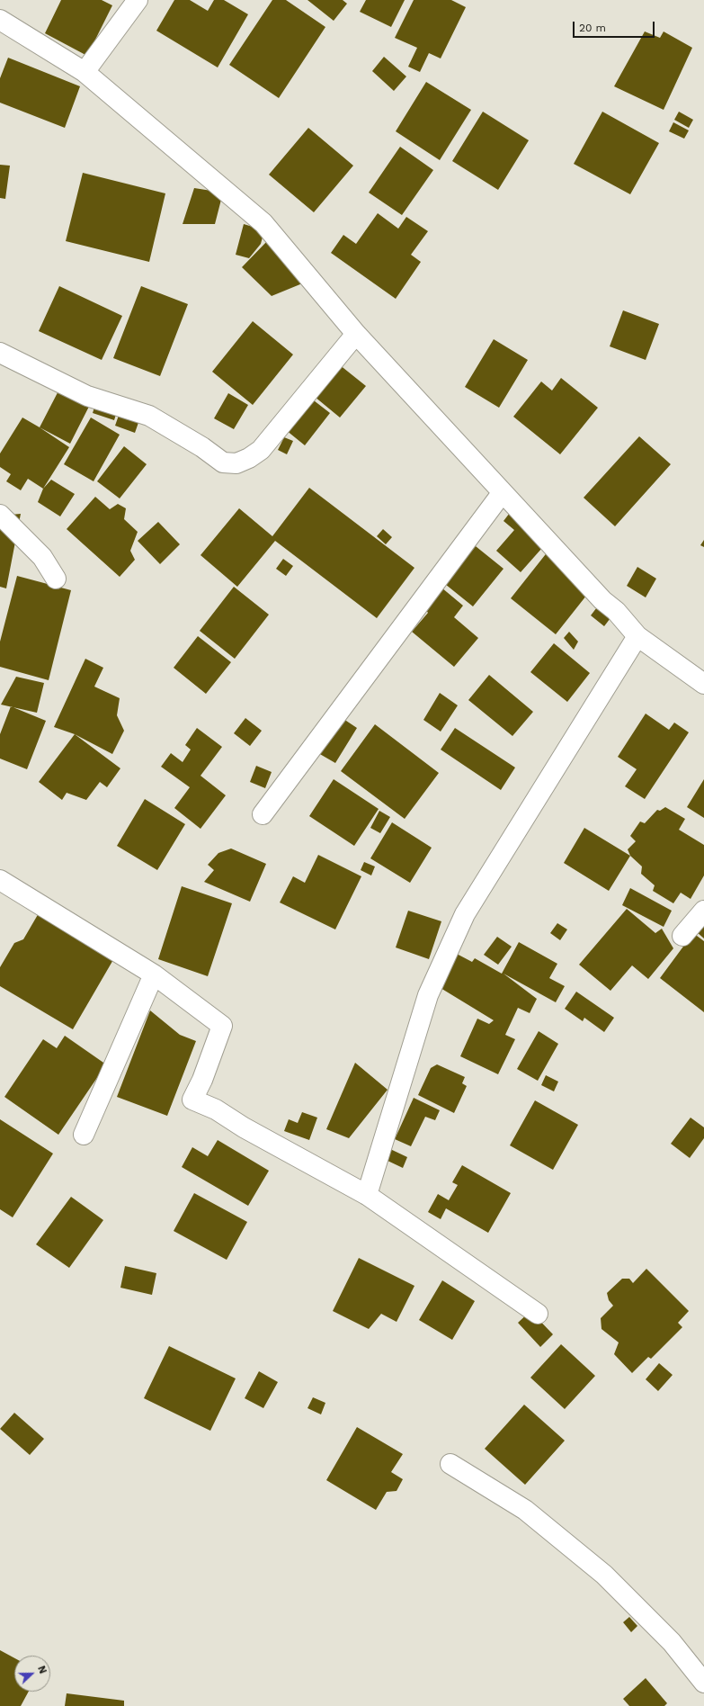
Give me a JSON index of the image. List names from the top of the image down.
{
  "scale_bar": "20 m",
  "north": "right"
}
